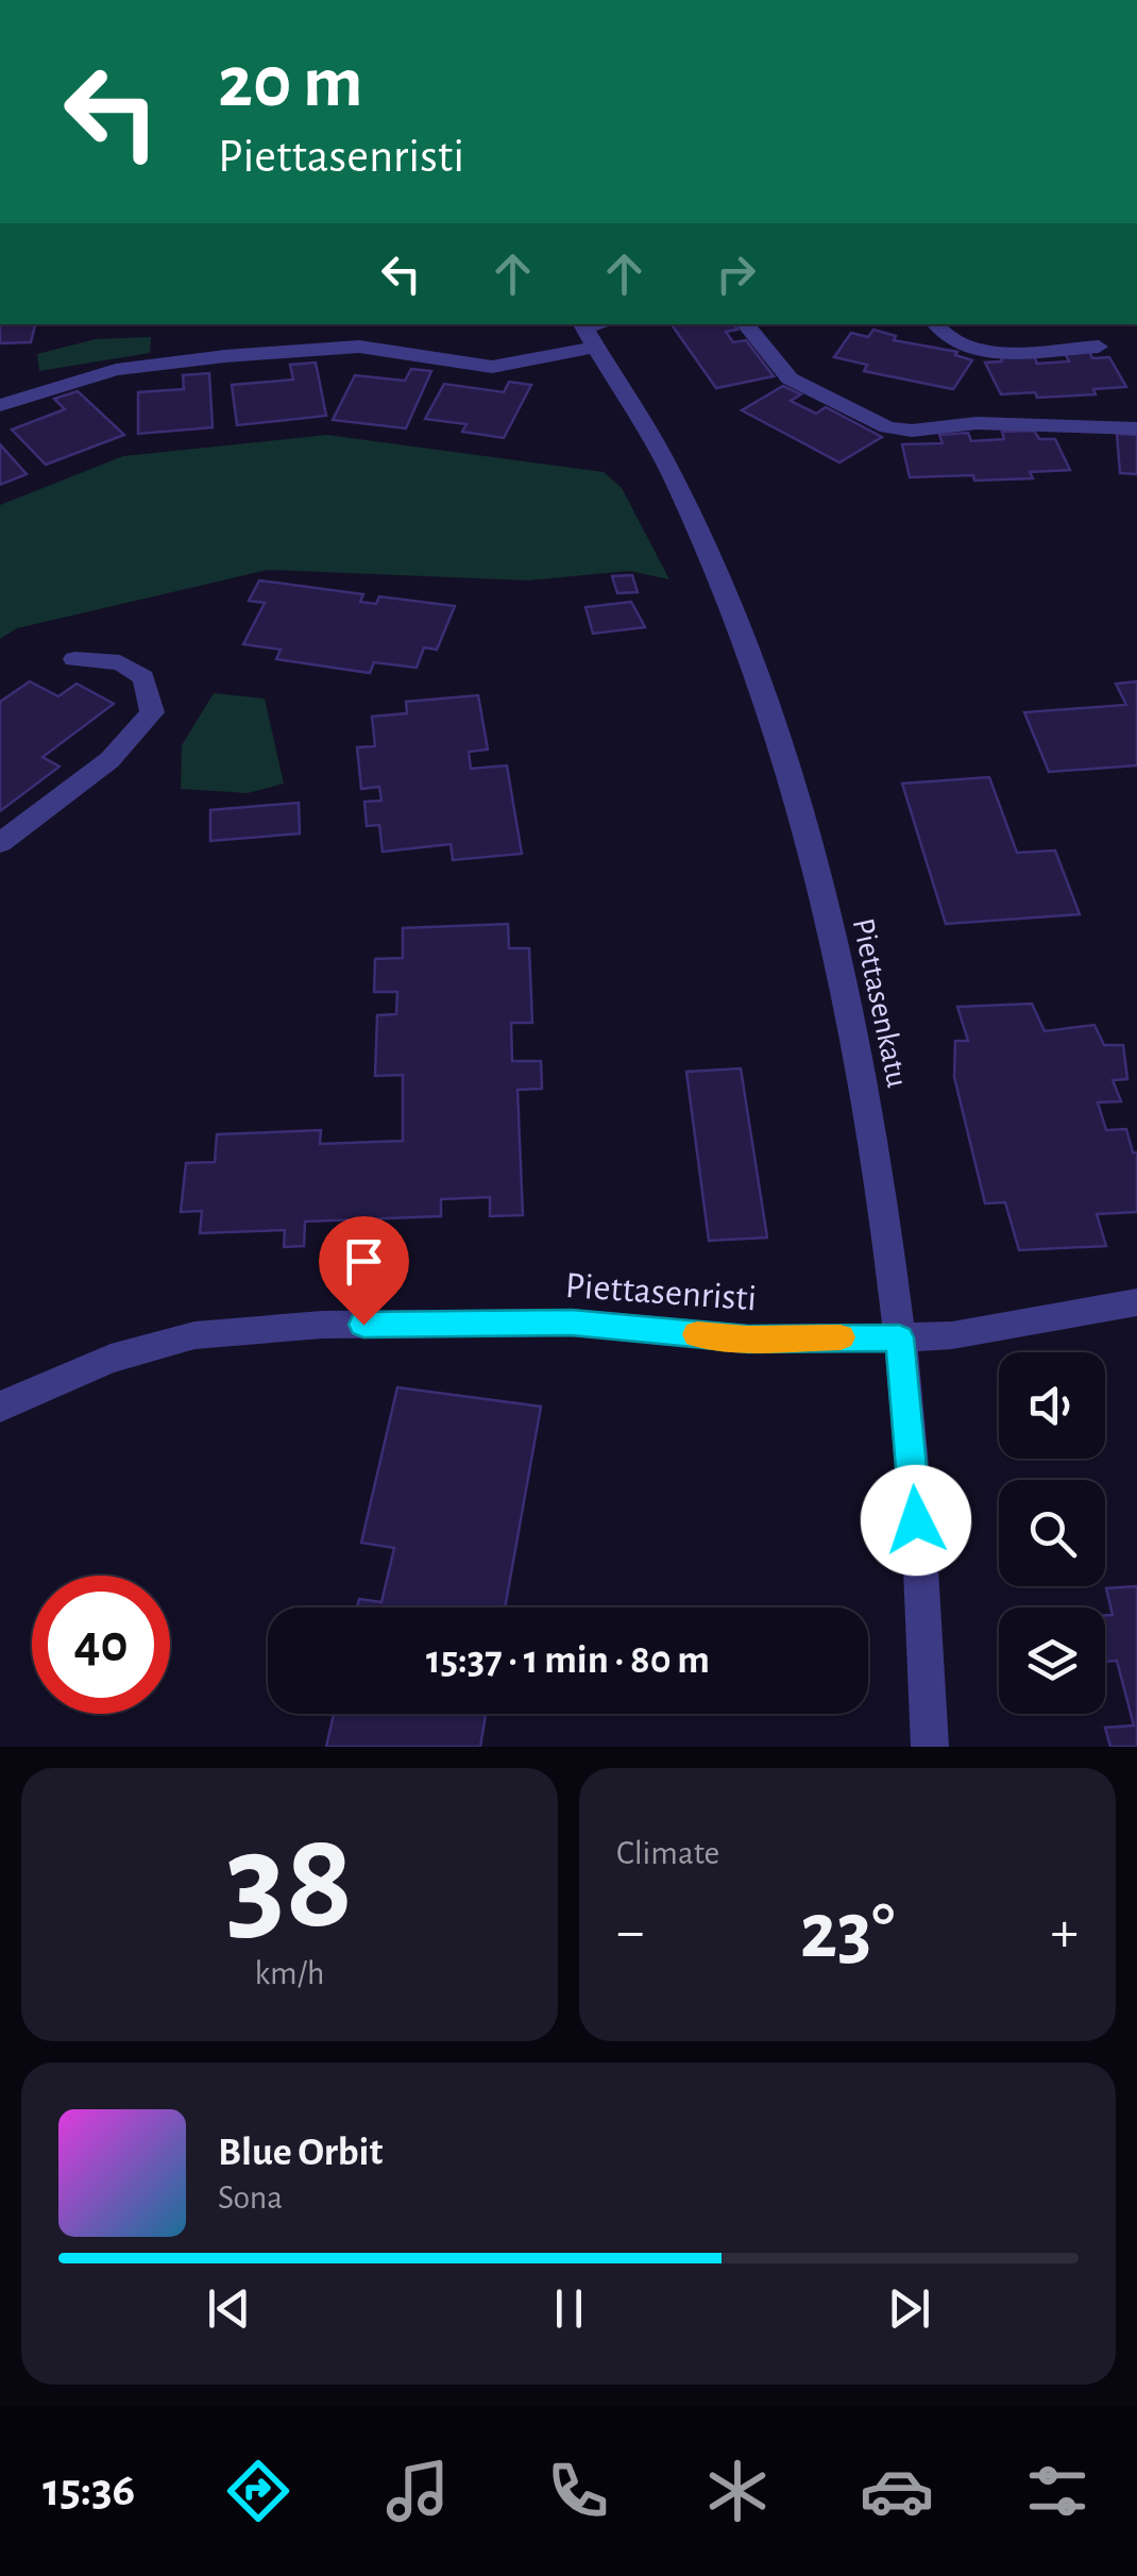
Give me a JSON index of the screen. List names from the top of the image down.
{
  "streets": {
    "street": ["Piettasenkatu", "Piettasenristi"]
  },
  "crossings": [
    ["Piettasenkatu", "Piettasenristi"]
  ],
  "page": {
    "turn": ["20 m", "Piettasenristi"],
    "limit": "40",
    "trip": "15:37 · 1 min · 80 m",
    "tile": [
      ["38", "km/h"],
      "Climate"
    ],
    "heat": ["−", "23°", "+"],
    "song": ["Blue Orbit", "Sona"],
    "tabs": "15:36"
  }
}
